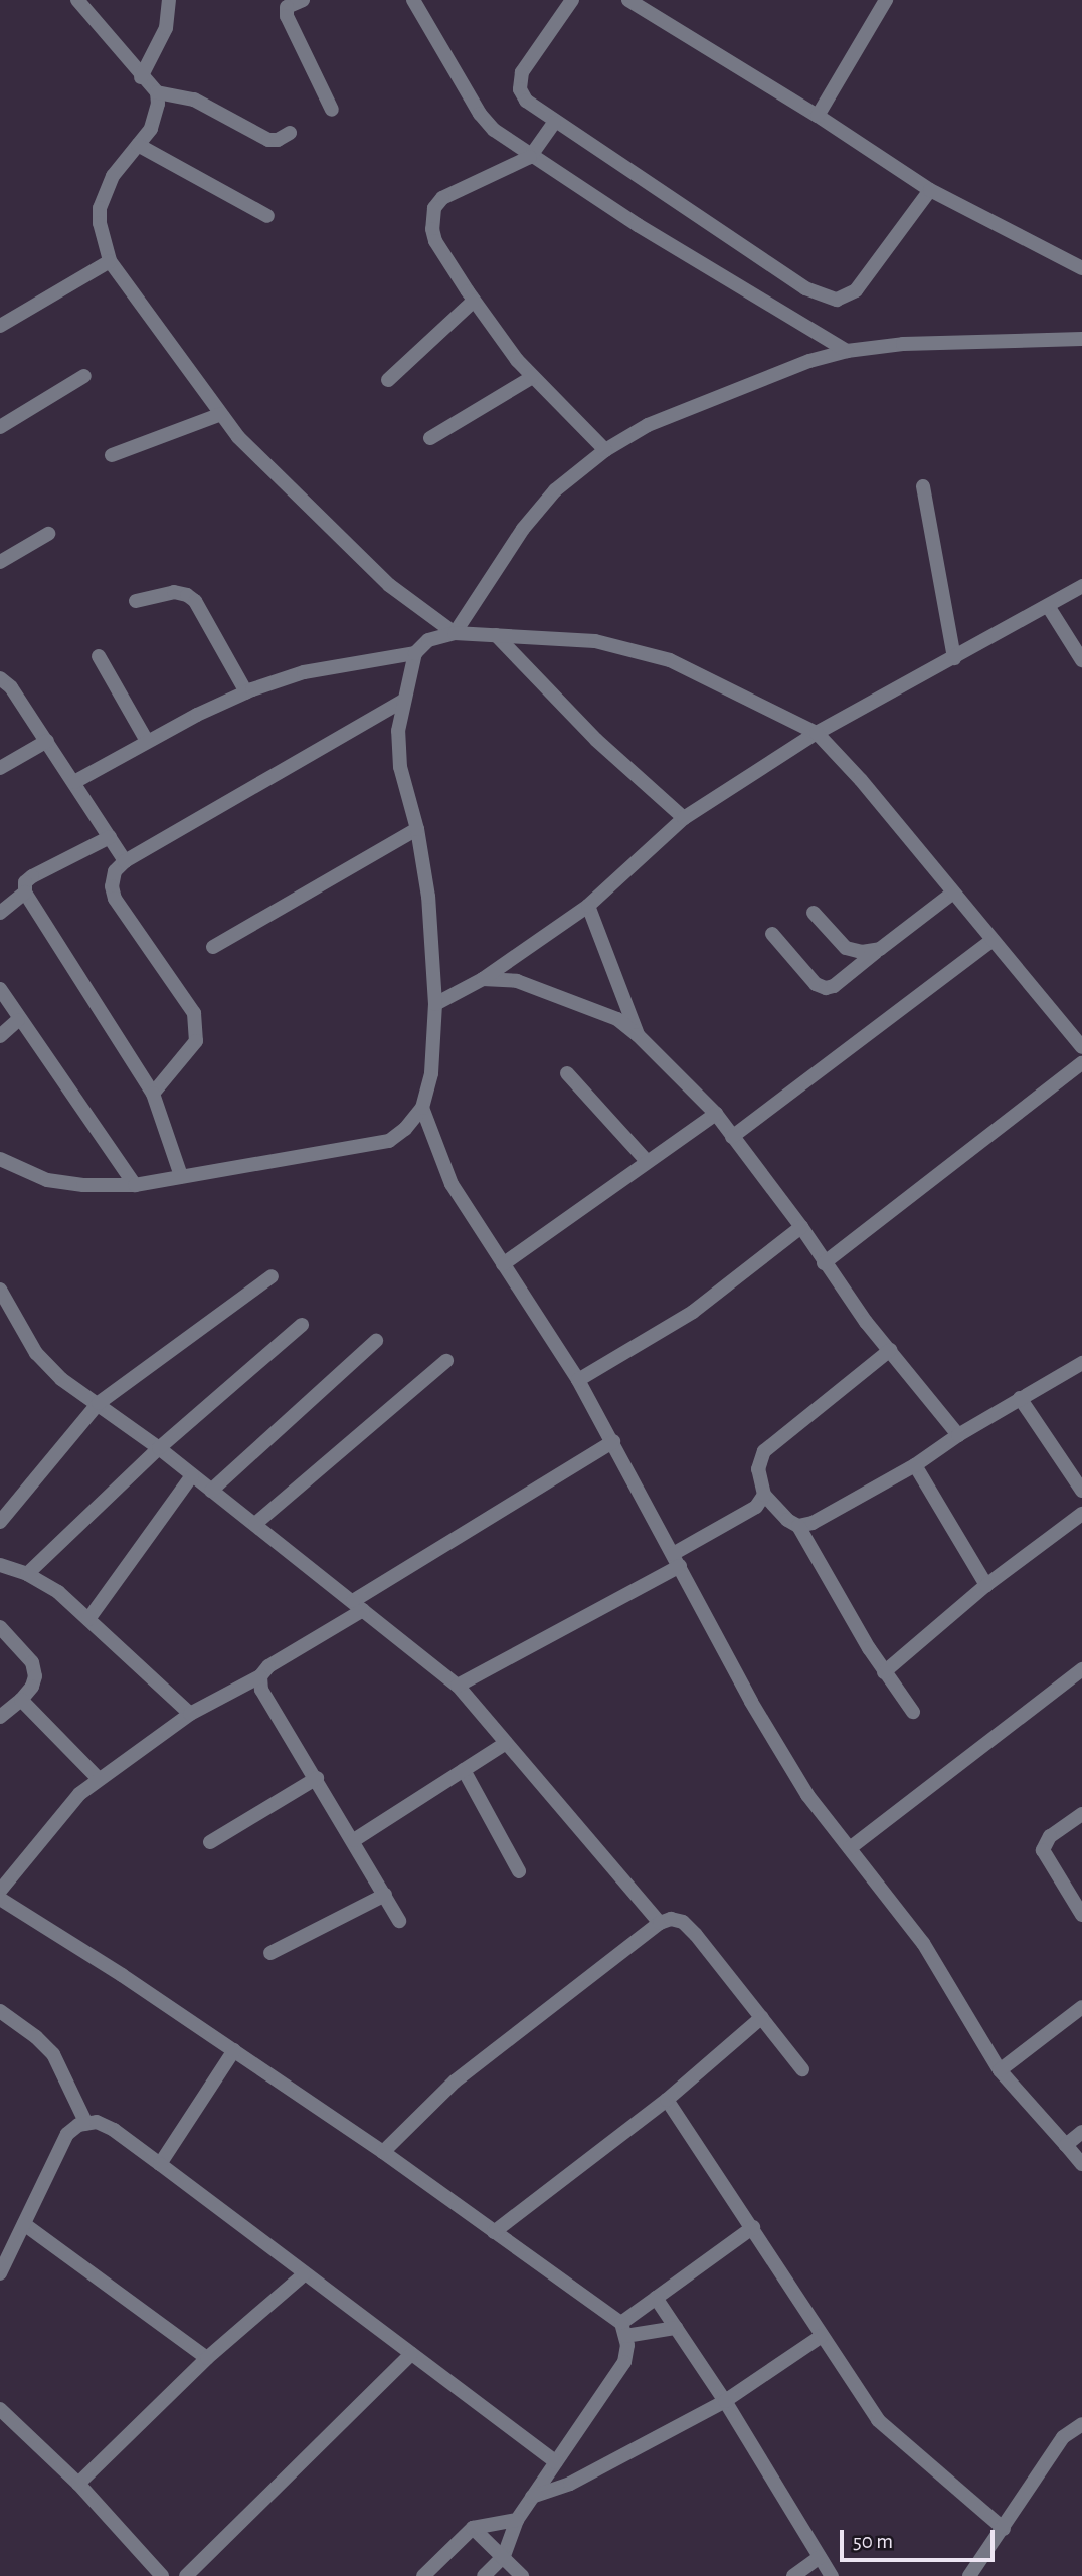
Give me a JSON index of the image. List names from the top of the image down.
{
  "scale_bar": "50 m"
}
